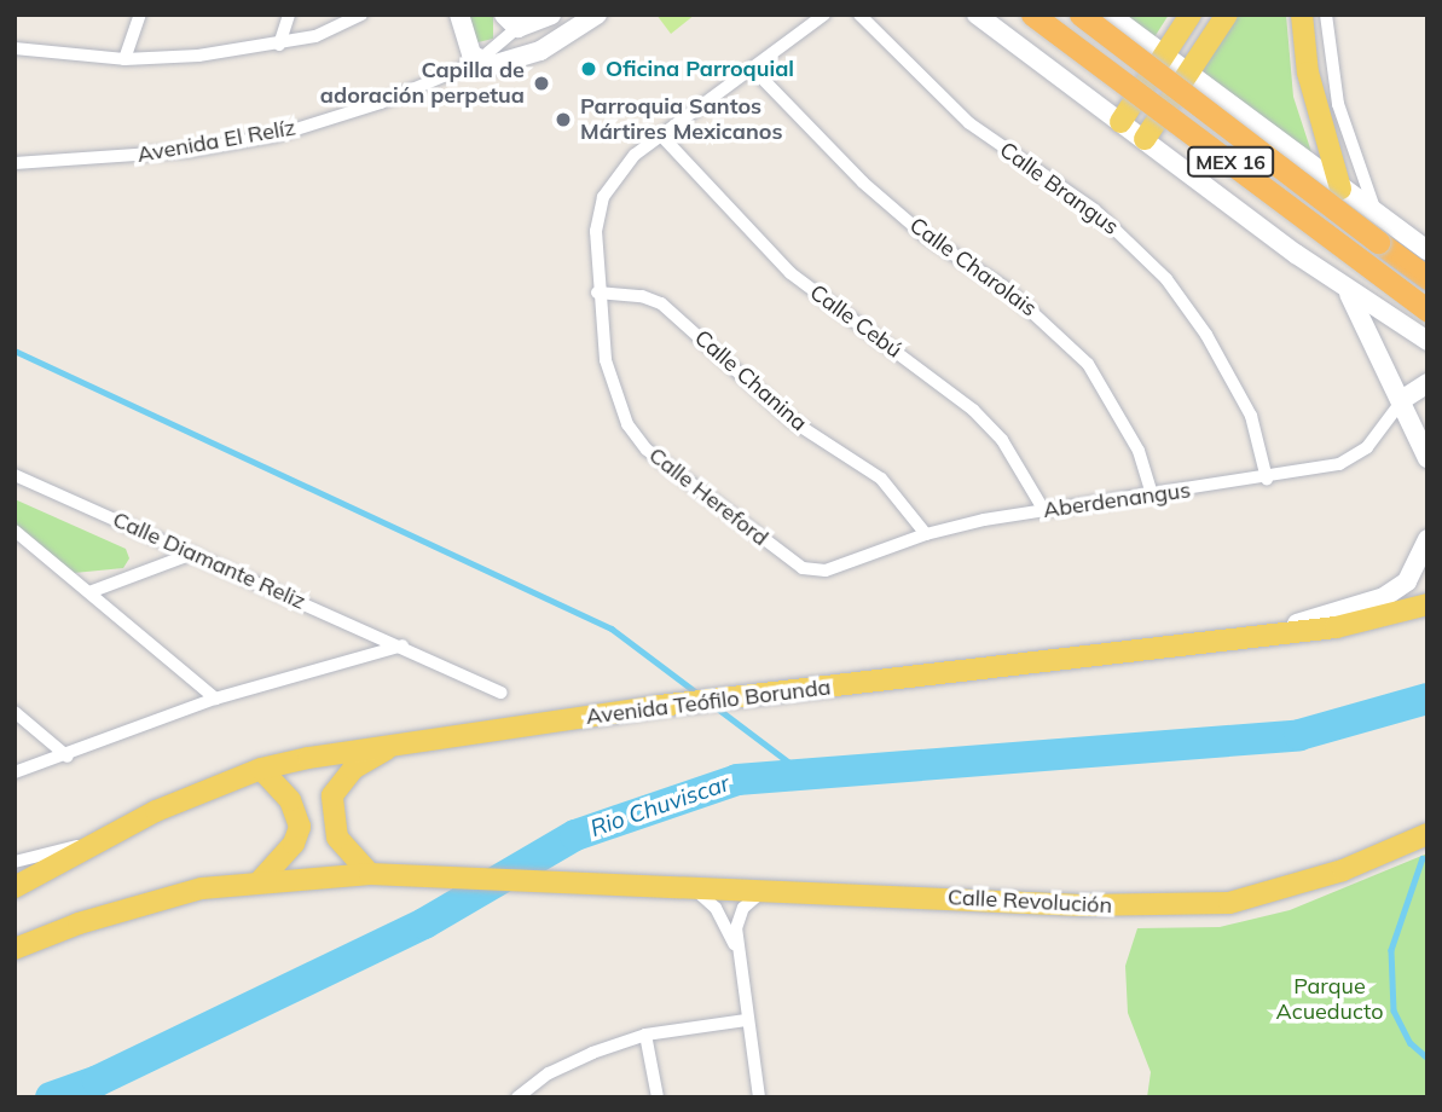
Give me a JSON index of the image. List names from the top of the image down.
{
  "streets": {
    "highway": ["MEX 16"],
    "main road": ["Avenida El Relíz", "Avenida Teófilo Borunda", "Calle Revolución"],
    "street": [
      "Calle Brangus",
      "Calle Charolais",
      "Calle Cebú",
      "Calle Chanina",
      "Calle Hereford",
      "Aberdenangus",
      "Calle Diamante Reliz"
    ]
  },
  "crossings": [
    ["Calle Brangus", "Aberdenangus"],
    ["Calle Charolais", "Calle Hereford"],
    ["Calle Charolais", "Aberdenangus"],
    ["Calle Cebú", "Calle Hereford"],
    ["Calle Cebú", "Aberdenangus"],
    ["Calle Chanina", "Calle Hereford"],
    ["Calle Chanina", "Aberdenangus"],
    ["Calle Hereford", "Aberdenangus"]
  ],
  "water": ["Rio Chuviscar"],
  "parks": ["Parque Acueducto"],
  "places": ["Oficina Parroquial", "Capilla de adoración perpetua", "Parroquia Santos Mártires Mexicanos"]
}
